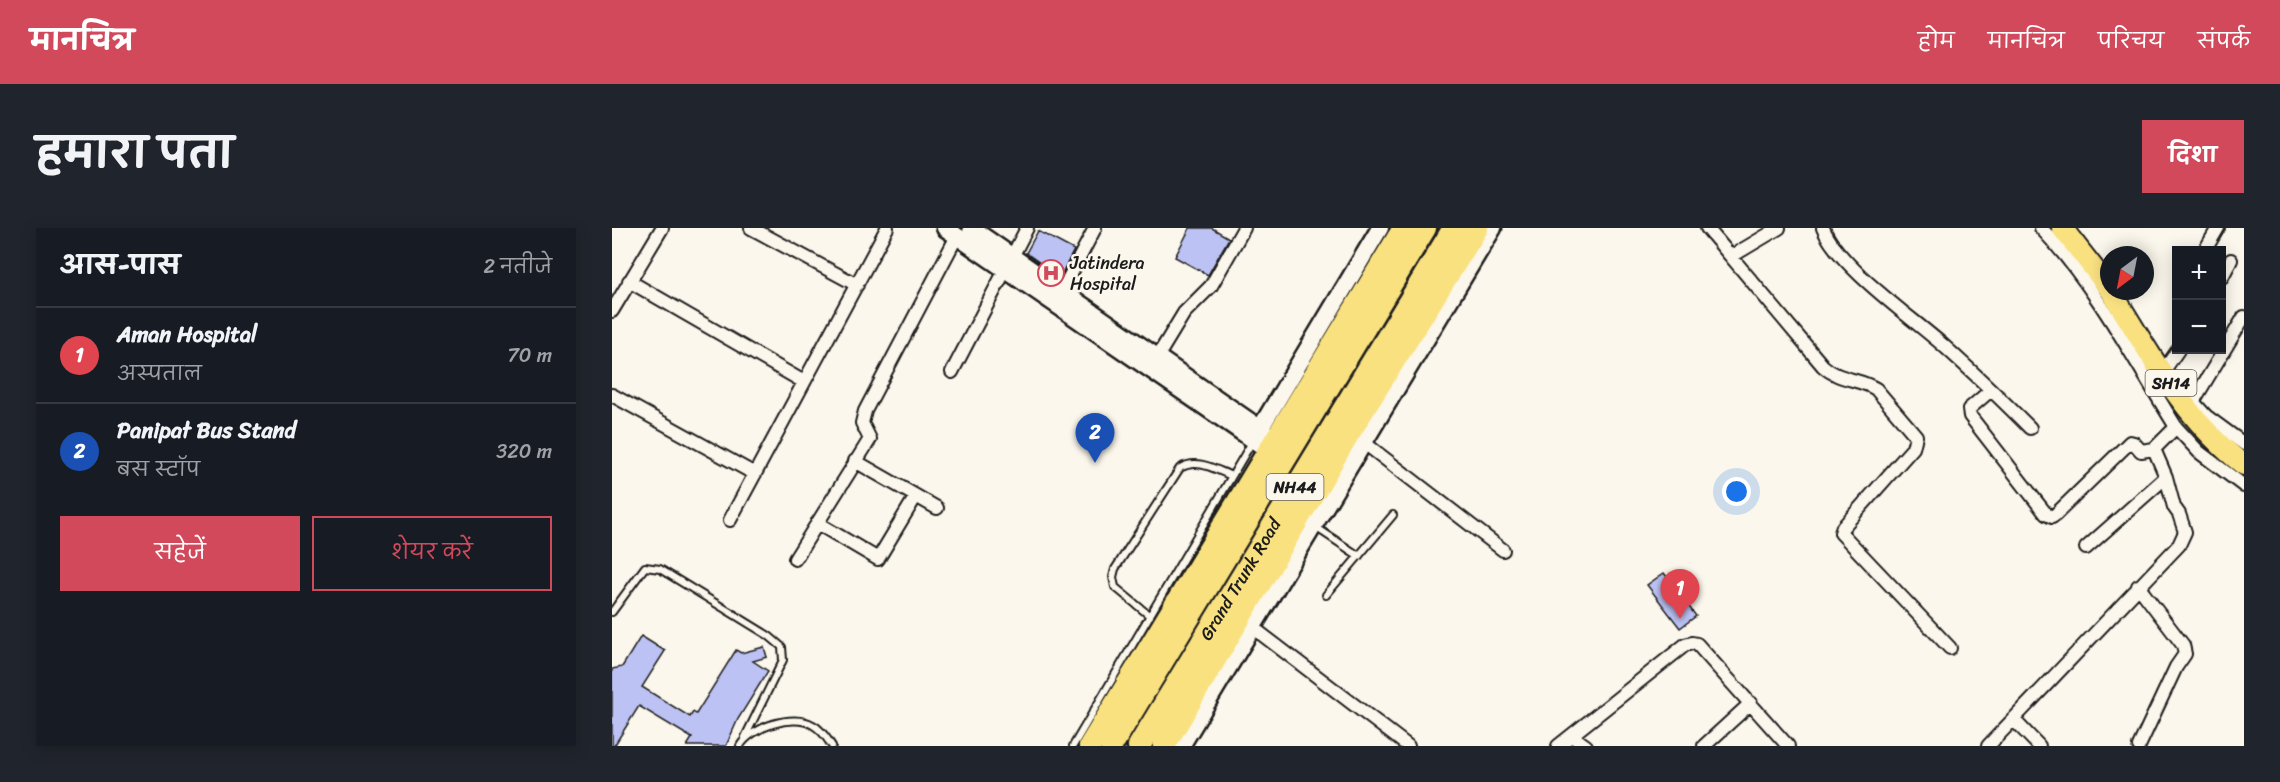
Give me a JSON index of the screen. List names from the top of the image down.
{
  "streets": {
    "highway": ["NH44", "Grand Trunk Road"],
    "main road": ["SH14"]
  },
  "places": {
    "hospital": ["Jatindera Hospital"]
  },
  "north": "bottom left",
  "page": {
    "header": "मानचित्र",
    "nav": [
      "होम",
      "मानचित्र",
      "परिचय",
      "संपर्क"
    ],
    "title": "हमारा पता",
    "buttons": [
      "दिशा",
      ["सहेजें", "शेयर करें"]
    ],
    "heading": ["आस-पास", "2 नतीजे"],
    "map_buttons": ["+", "−"],
    "list": [
      {
        "mark": "1",
        "name": "Aman Hospital",
        "note": "अस्पताल",
        "value": "70 m"
      },
      {
        "mark": "2",
        "name": "Panipat Bus Stand",
        "note": "बस स्टॉप",
        "value": "320 m"
      }
    ],
    "pins": ["2", "1"]
  }
}
